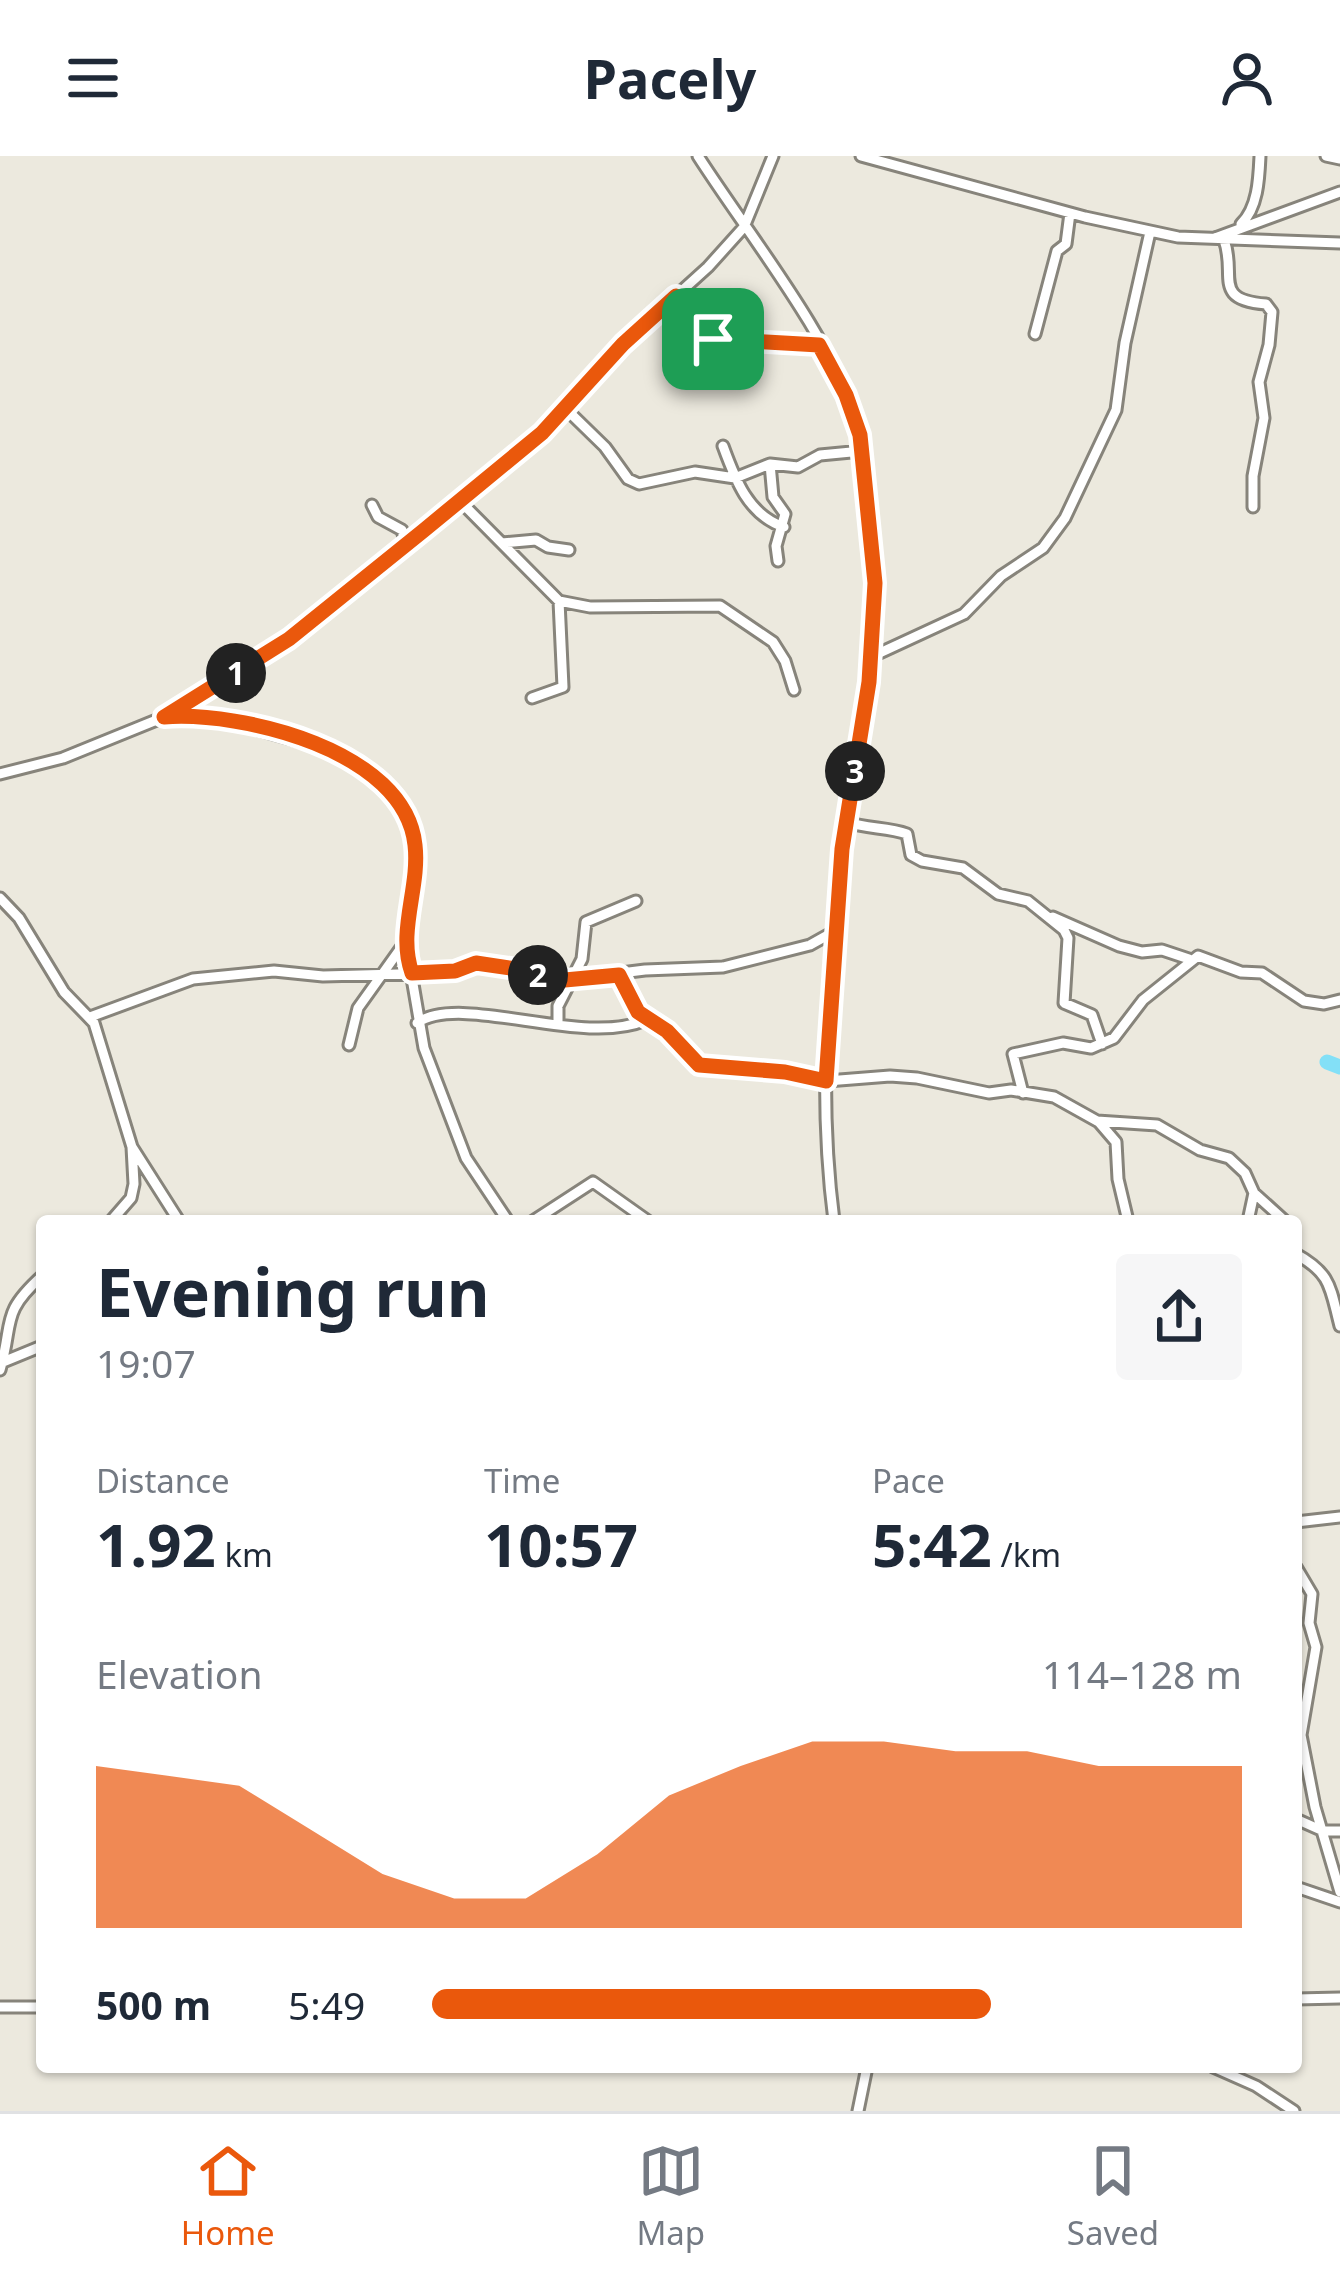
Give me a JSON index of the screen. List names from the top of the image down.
{
  "page": {
    "header": "Pacely",
    "pins": ["1", "3", "2"],
    "heading": ["Evening run", "19:07"],
    "stats": [
      ["Distance", "1.92 km"],
      ["Time", "10:57"],
      ["Pace", "5:42 /km"]
    ],
    "chart": ["Elevation", "114–128 m"],
    "list": [
      {
        "name": "500 m",
        "note": "5:49"
      }
    ],
    "tabs": ["Home", "Map", "Saved"]
  }
}
